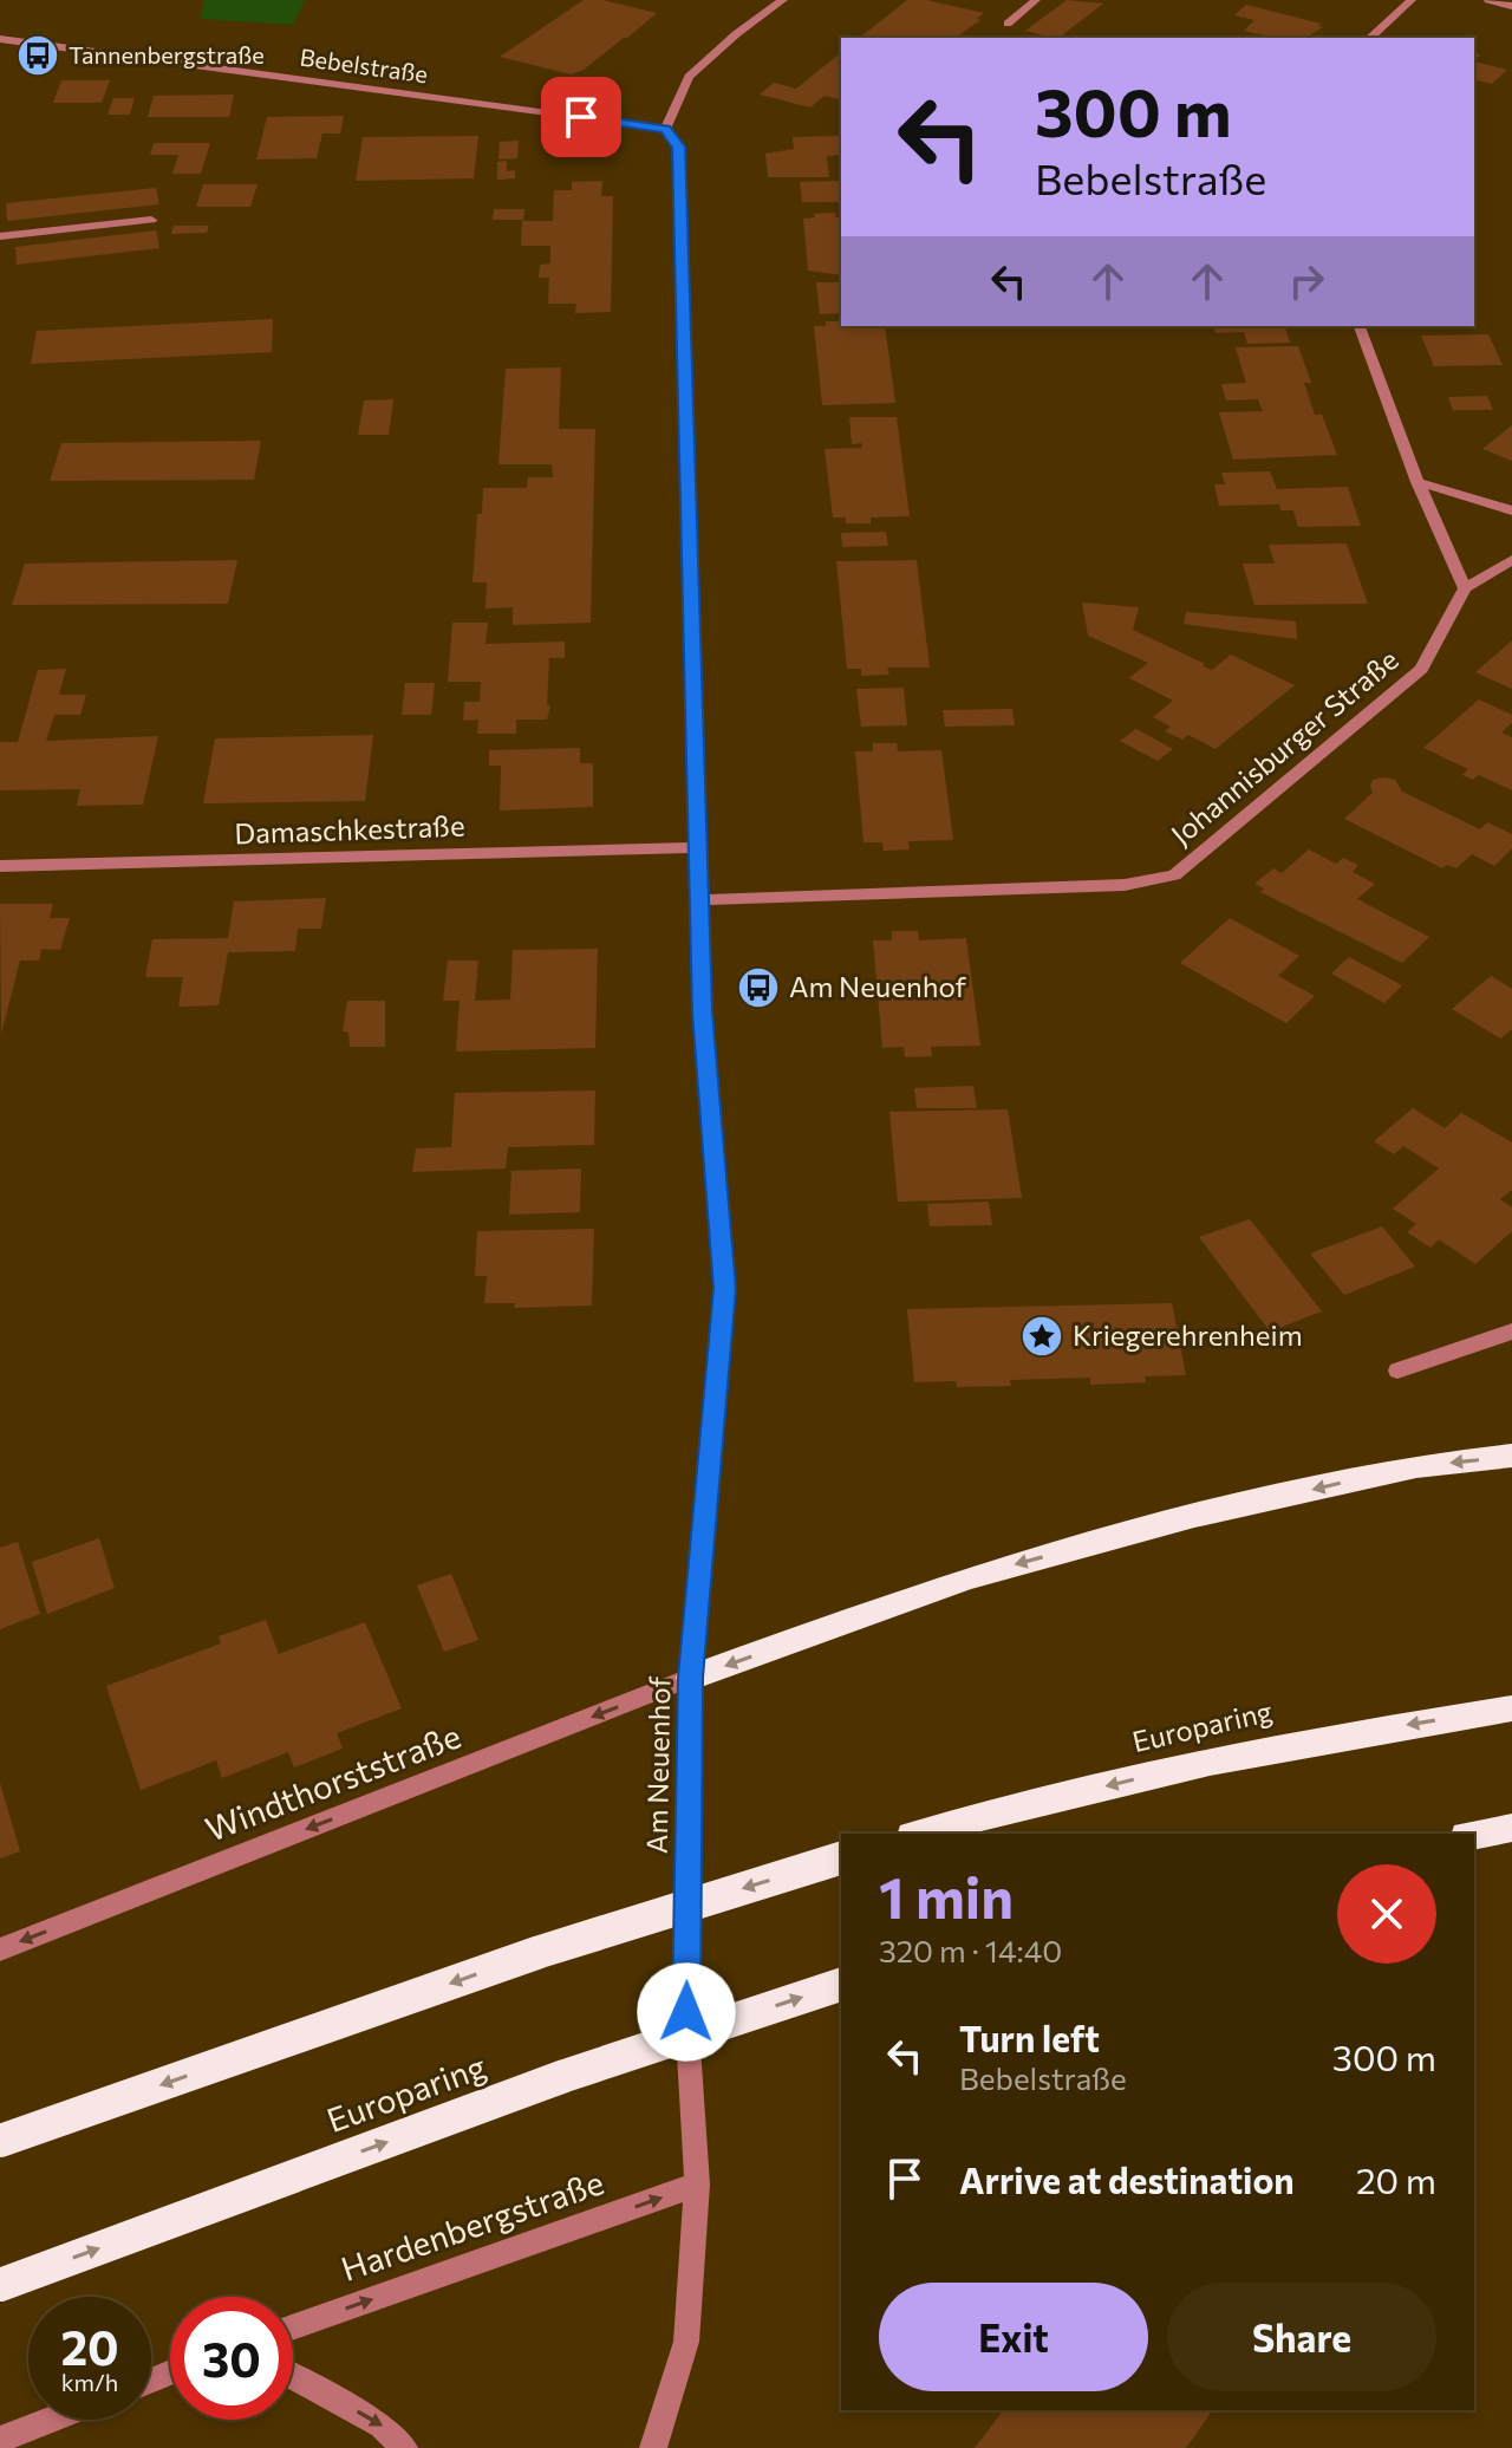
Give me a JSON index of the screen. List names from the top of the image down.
{
  "streets": {
    "highway": ["Europaring"],
    "street": [
      "Bebelstraße",
      "Johannisburger Straße",
      "Damaschkestraße",
      "Am Neuenhof",
      "Windthorststraße",
      "Hardenbergstraße"
    ]
  },
  "crossings": [
    ["Bebelstraße", "Am Neuenhof"],
    ["Johannisburger Straße", "Am Neuenhof"],
    ["Damaschkestraße", "Am Neuenhof"],
    ["Am Neuenhof", "Windthorststraße"],
    ["Am Neuenhof", "Hardenbergstraße"]
  ],
  "one_way": ["Windthorststraße", "Hardenbergstraße"],
  "places": {
    "bus stop": ["Tannenbergstraße", "Am Neuenhof"],
    "place": ["Kriegerehrenheim"]
  },
  "page": {
    "turn": ["300 m", "Bebelstraße"],
    "heading": ["1 min", "320 m · 14:40"],
    "list": [
      {
        "name": "Turn left",
        "note": "Bebelstraße",
        "value": "300 m"
      },
      {
        "name": "Arrive at destination",
        "value": "20 m"
      }
    ],
    "buttons": ["Exit", "Share"],
    "speed": "20 km/h",
    "limit": "30"
  }
}
